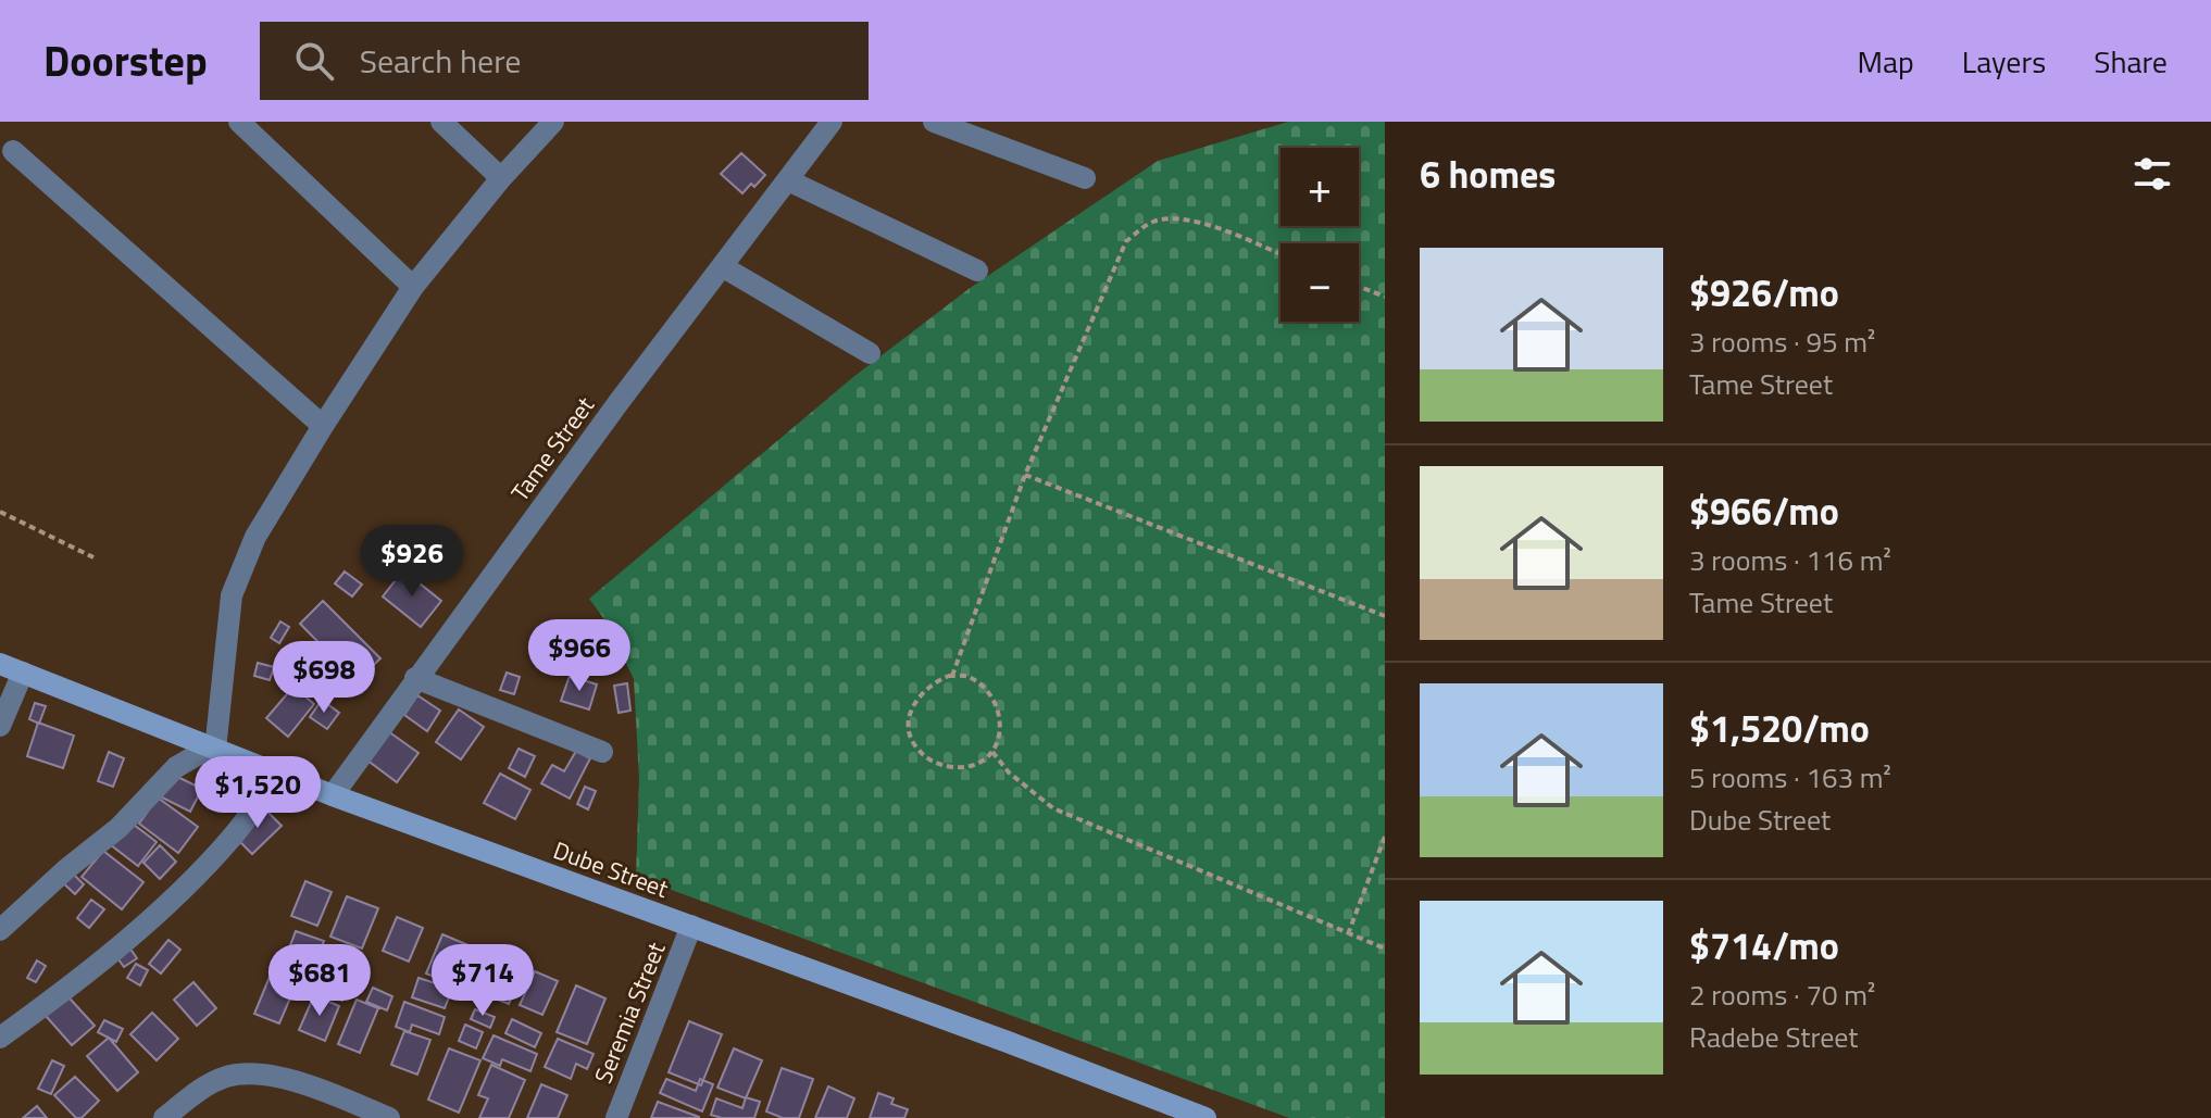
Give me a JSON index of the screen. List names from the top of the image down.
{
  "streets": {
    "street": ["Tame Street", "Dube Street", "Seremia Street"]
  },
  "crossings": [
    ["Tame Street", "Dube Street"],
    ["Dube Street", "Seremia Street"]
  ],
  "page": {
    "header": "Doorstep",
    "search": "Search here",
    "nav": ["Map", "Layers", "Share"],
    "heading": "6 homes",
    "map_buttons": ["+", "−"],
    "list": [
      {
        "name": "$926/mo",
        "note": "3 rooms · 95 m² · Tame Street"
      },
      {
        "name": "$966/mo",
        "note": "3 rooms · 116 m² · Tame Street"
      },
      {
        "name": "$1,520/mo",
        "note": "5 rooms · 163 m² · Dube Street"
      },
      {
        "name": "$714/mo",
        "note": "2 rooms · 70 m² · Radebe Street"
      }
    ],
    "price": [
      "$926",
      "$966",
      "$698",
      "$1,520",
      "$681",
      "$714"
    ]
  }
}
